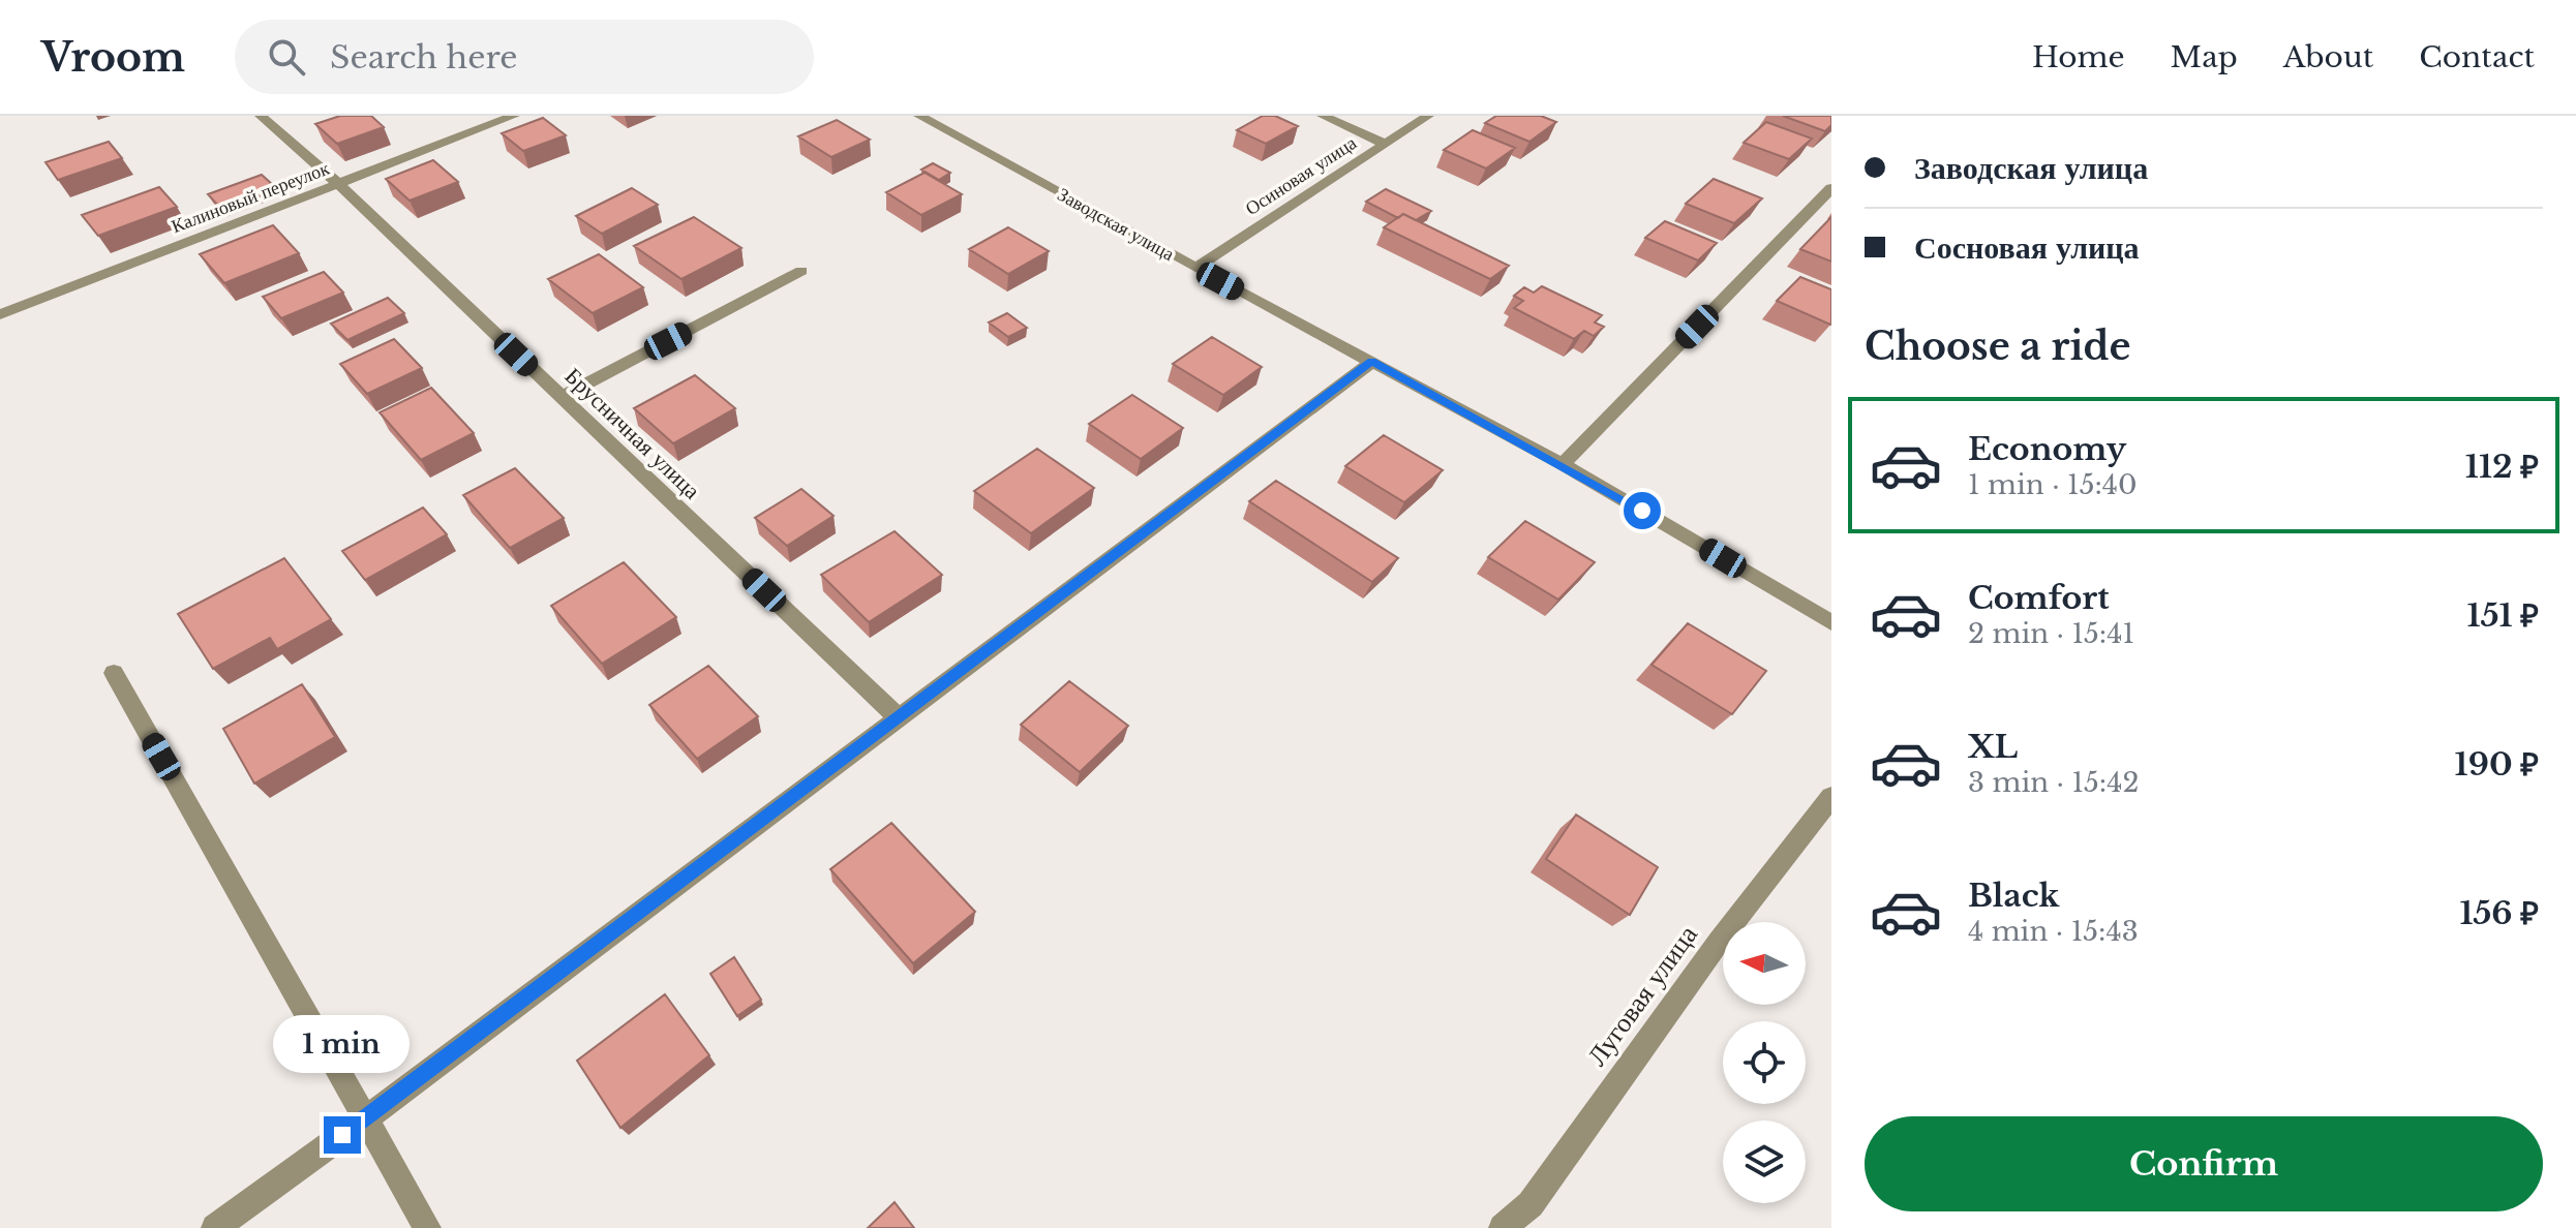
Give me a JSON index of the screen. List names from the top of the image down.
{
  "streets": {
    "street": [
      "Осиновая улица",
      "Калиновый переулок",
      "Заводская улица",
      "Брусничная улица",
      "Луговая улица"
    ]
  },
  "crossings": [
    ["Осиновая улица", "Заводская улица"],
    ["Калиновый переулок", "Брусничная улица"]
  ],
  "north": "left",
  "page": {
    "header": "Vroom",
    "search": "Search here",
    "nav": [
      "Home",
      "Map",
      "About",
      "Contact"
    ],
    "banner": ["Заводская улица", "Сосновая улица"],
    "heading": "Choose a ride",
    "list": [
      {
        "name": "Economy",
        "note": "1 min · 15:40",
        "value": "112 ₽"
      },
      {
        "name": "Comfort",
        "note": "2 min · 15:41",
        "value": "151 ₽"
      },
      {
        "name": "XL",
        "note": "3 min · 15:42",
        "value": "190 ₽"
      },
      {
        "name": "Black",
        "note": "4 min · 15:43",
        "value": "156 ₽"
      }
    ],
    "bubble": "1 min",
    "buttons": "Confirm"
  }
}
